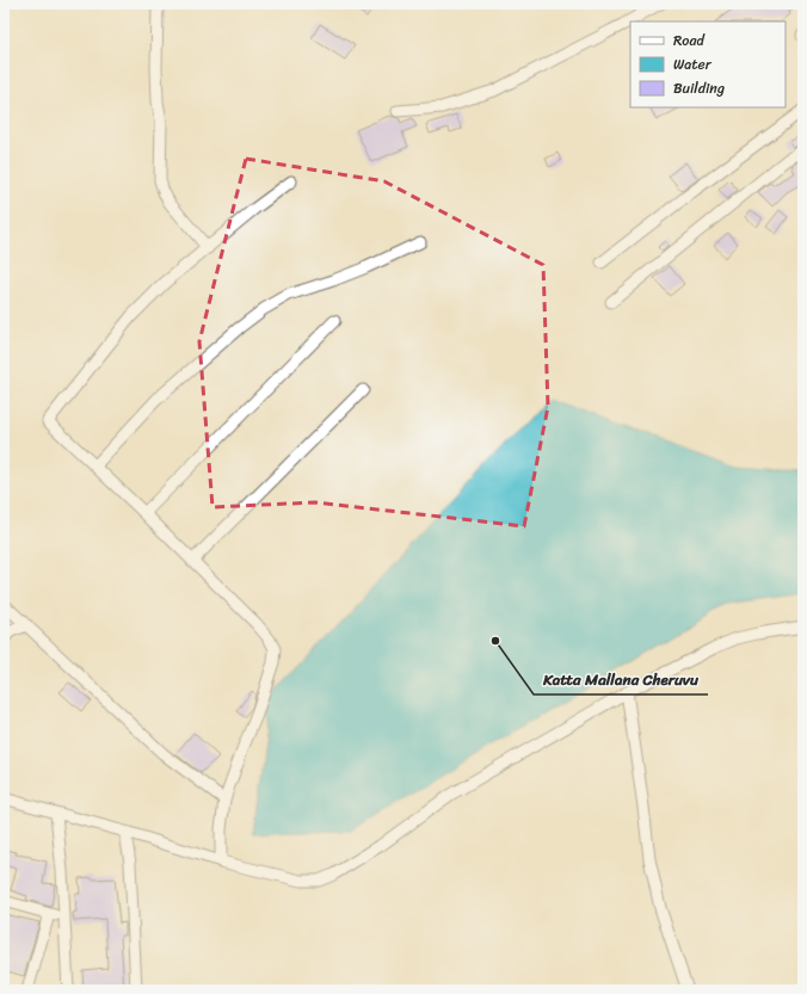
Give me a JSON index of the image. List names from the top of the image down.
{
  "places": ["Katta Mallana Cheruvu"],
  "legend": ["Road", "Water", "Building"]
}
